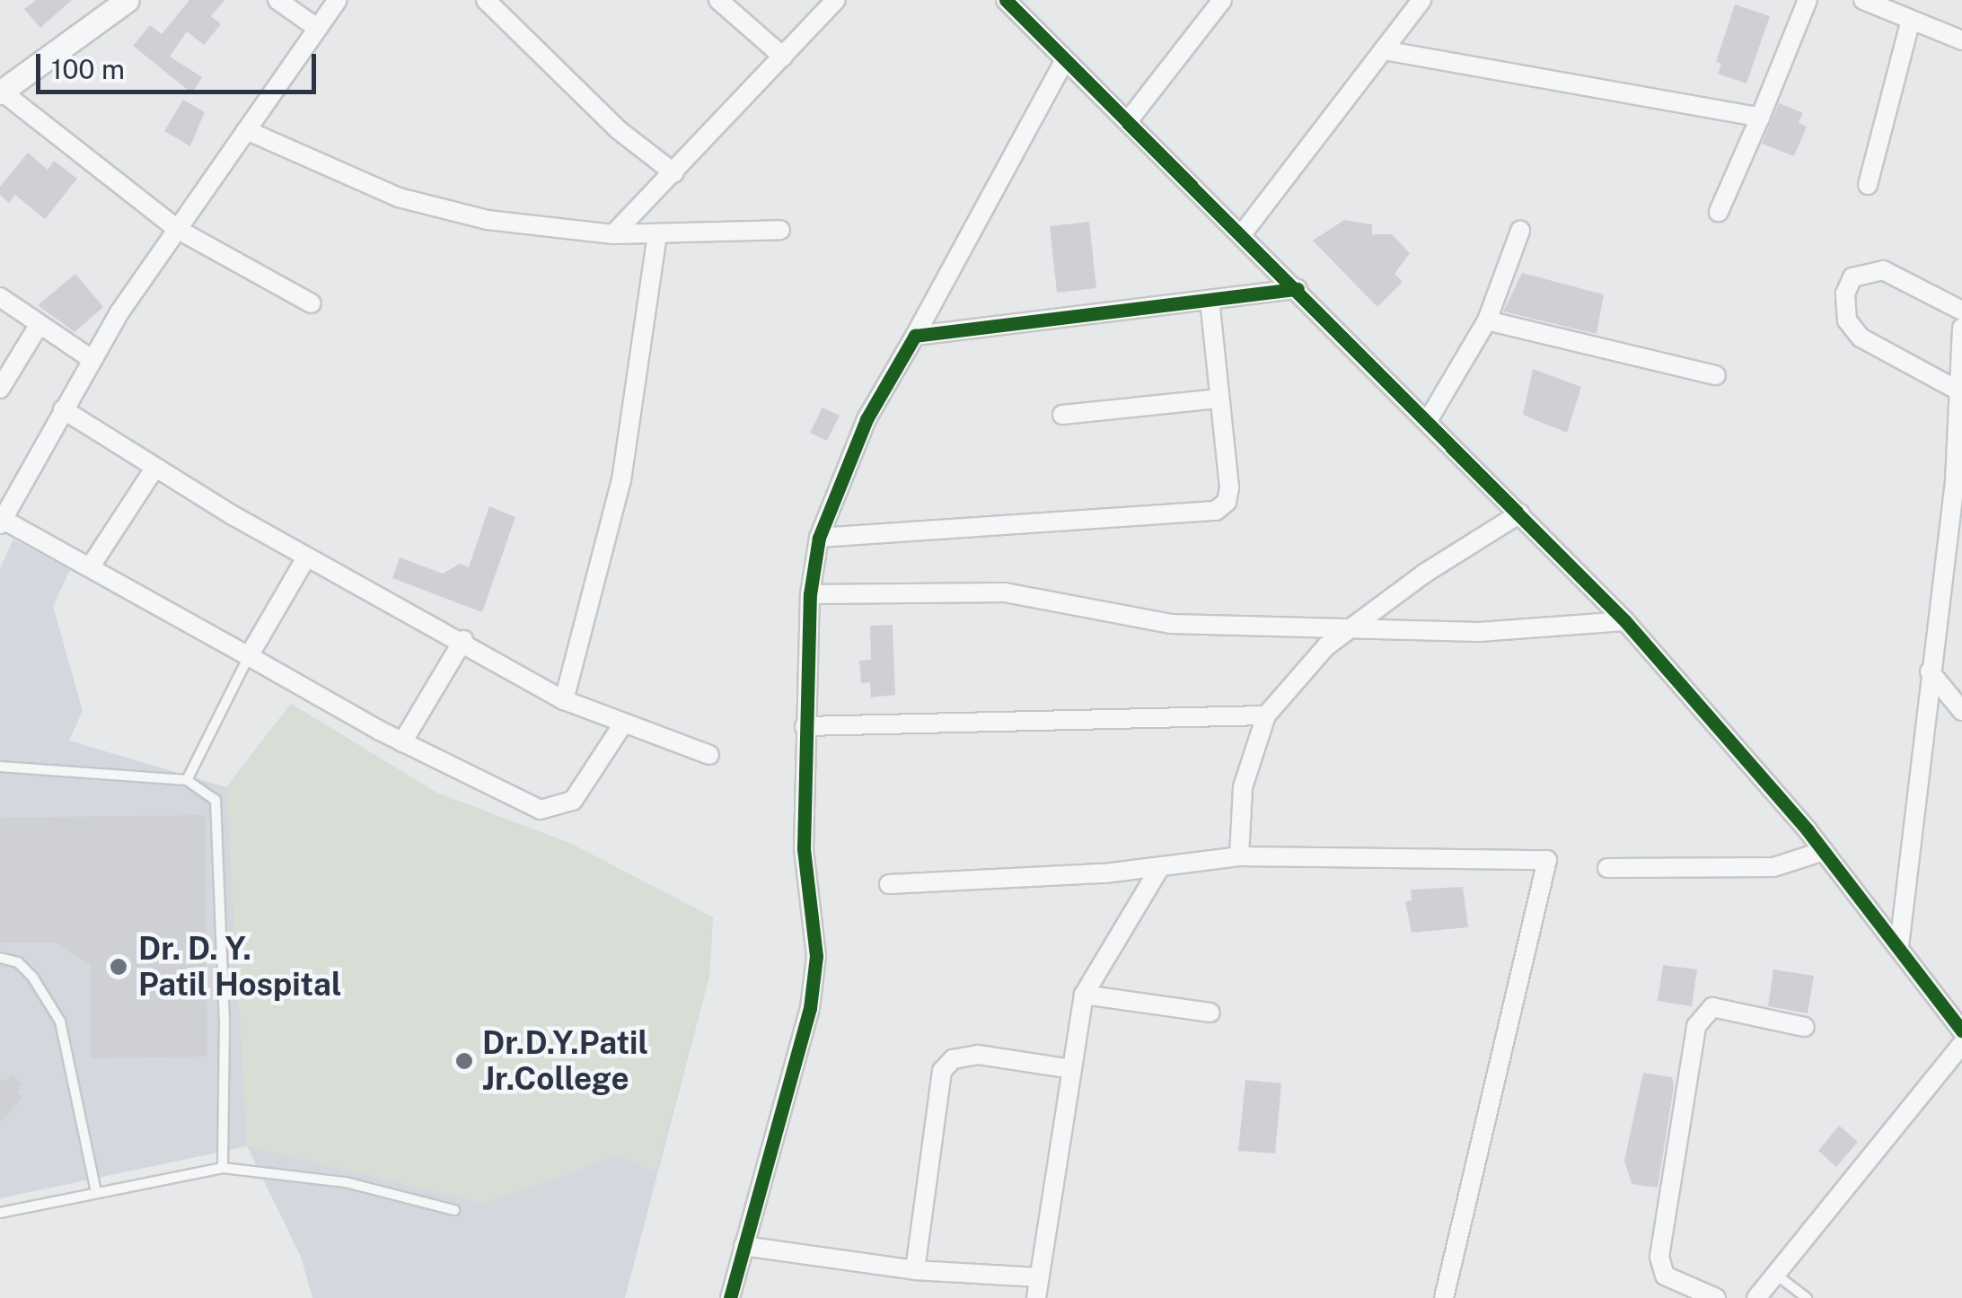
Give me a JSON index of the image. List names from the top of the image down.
{
  "places": ["Dr. D. Y. Patil Hospital", "Dr.D.Y.Patil Jr.College"],
  "scale_bar": "100 m"
}
